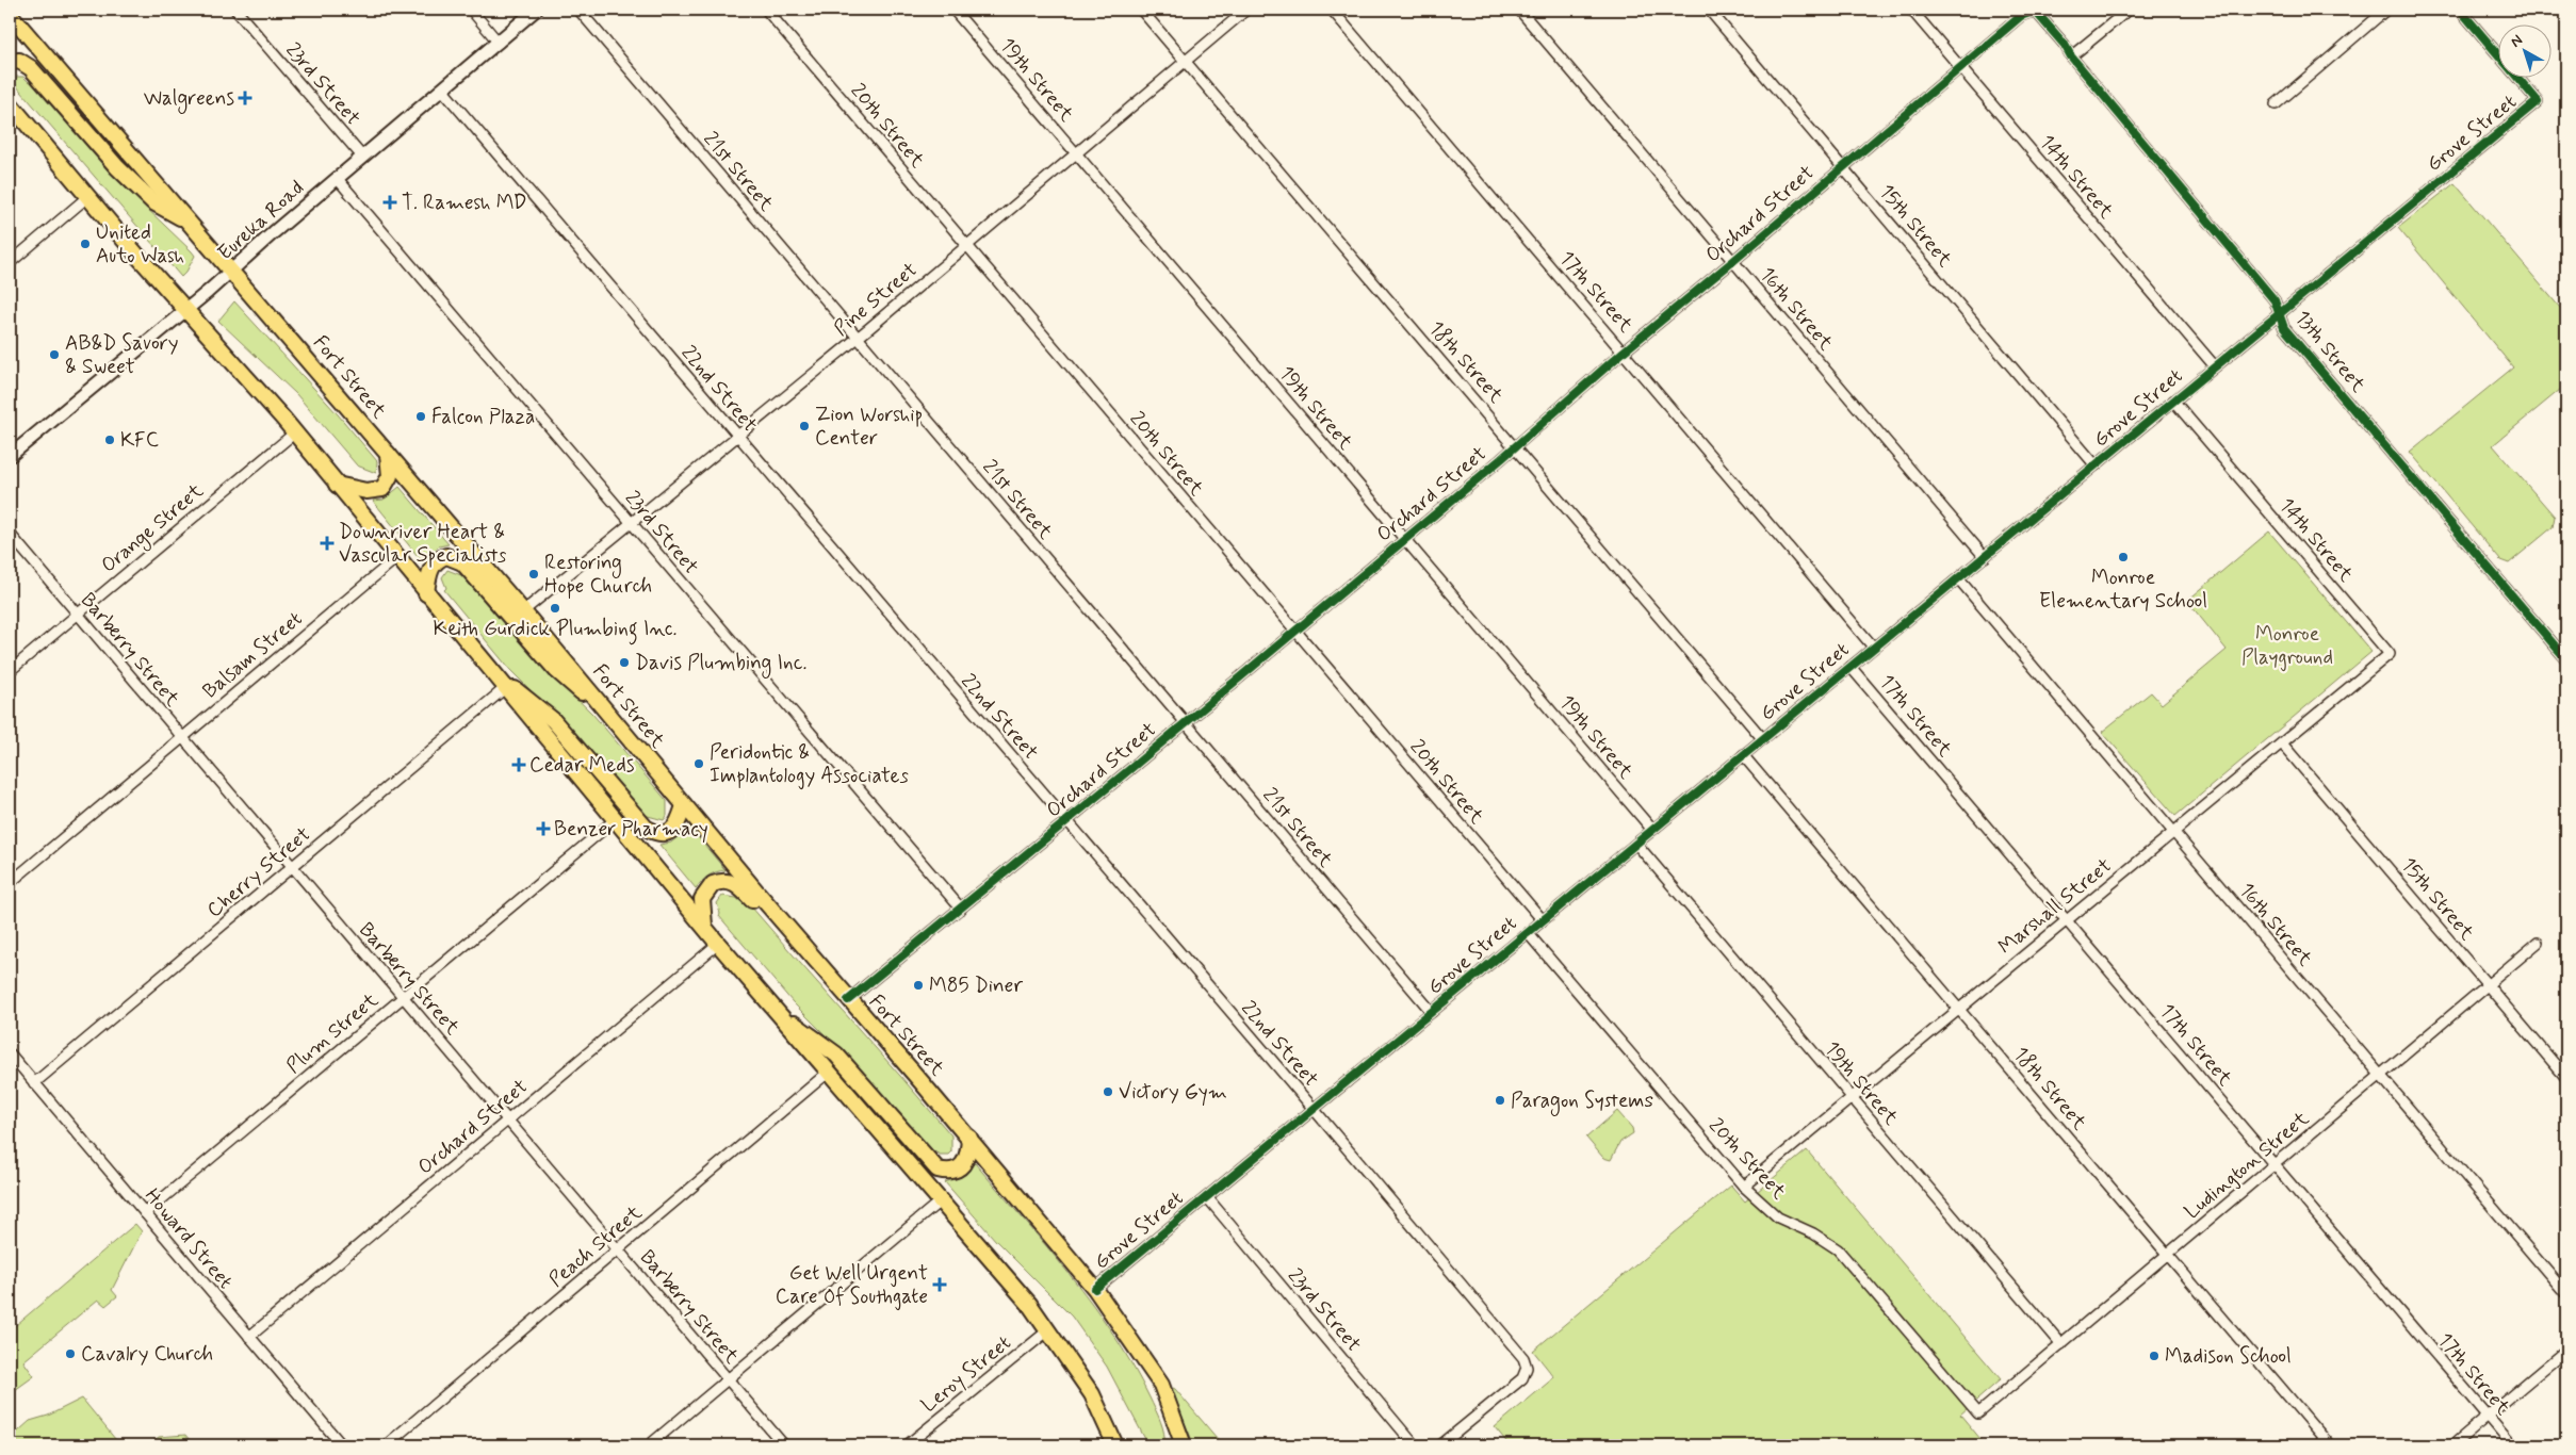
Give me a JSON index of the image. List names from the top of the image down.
{
  "streets": {
    "main road": ["Eureka Road", "Fort Street"],
    "street": [
      "19th Street",
      "23rd Street",
      "20th Street",
      "Grove Street",
      "21st Street",
      "14th Street",
      "Orchard Street",
      "15th Street",
      "17th Street",
      "Pine Street",
      "16th Street",
      "13th Street",
      "18th Street",
      "22nd Street",
      "Orange Street",
      "Barberry Street",
      "Balsam Street",
      "Cherry Street",
      "Marshall Street",
      "Plum Street",
      "Ludington Street",
      "Howard Street",
      "Peach Street",
      "Leroy Street"
    ]
  },
  "crossings": [
    ["19th Street", "Grove Street"],
    ["19th Street", "Orchard Street"],
    ["19th Street", "Pine Street"],
    ["19th Street", "Marshall Street"],
    ["19th Street", "Ludington Street"],
    ["23rd Street", "Grove Street"],
    ["23rd Street", "Orchard Street"],
    ["23rd Street", "Eureka Road"],
    ["23rd Street", "Pine Street"],
    ["20th Street", "Grove Street"],
    ["20th Street", "Orchard Street"],
    ["20th Street", "Pine Street"],
    ["20th Street", "Marshall Street"],
    ["20th Street", "Ludington Street"],
    ["Grove Street", "21st Street"],
    ["Grove Street", "14th Street"],
    ["Grove Street", "15th Street"],
    ["Grove Street", "17th Street"],
    ["Grove Street", "16th Street"],
    ["Grove Street", "13th Street"],
    ["Grove Street", "18th Street"],
    ["Grove Street", "Fort Street"],
    ["Grove Street", "22nd Street"],
    ["21st Street", "Orchard Street"],
    ["21st Street", "Pine Street"],
    ["14th Street", "Orchard Street"],
    ["14th Street", "Marshall Street"],
    ["Orchard Street", "15th Street"],
    ["Orchard Street", "17th Street"],
    ["Orchard Street", "16th Street"],
    ["Orchard Street", "13th Street"],
    ["Orchard Street", "18th Street"],
    ["Orchard Street", "Fort Street"],
    ["Orchard Street", "22nd Street"],
    ["Orchard Street", "Barberry Street"],
    ["Orchard Street", "Howard Street"],
    ["Eureka Road", "Fort Street"],
    ["Eureka Road", "22nd Street"],
    ["15th Street", "Marshall Street"],
    ["15th Street", "Ludington Street"],
    ["17th Street", "Marshall Street"],
    ["17th Street", "Ludington Street"],
    ["Pine Street", "18th Street"],
    ["Pine Street", "Fort Street"],
    ["Pine Street", "22nd Street"],
    ["16th Street", "Marshall Street"],
    ["16th Street", "Ludington Street"],
    ["18th Street", "Marshall Street"],
    ["18th Street", "Ludington Street"],
    ["Orange Street", "Barberry Street"],
    ["Barberry Street", "Balsam Street"],
    ["Barberry Street", "Cherry Street"],
    ["Barberry Street", "Plum Street"],
    ["Barberry Street", "Peach Street"],
    ["Cherry Street", "Howard Street"],
    ["Plum Street", "Howard Street"]
  ],
  "parks": ["Monroe Playground"],
  "places": {
    "health": [
      "Walgreens",
      "T. Ramesh MD",
      "Downriver Heart & Vascular Specialists",
      "Cedar Meds",
      "Benzer Pharmacy",
      "Get Well Urgent Care Of Southgate"
    ],
    "other": [
      "United Auto Wash",
      "AB&D Savory & Sweet",
      "Falcon Plaza",
      "Zion Worship Center",
      "KFC",
      "Monroe Elementary School",
      "Restoring Hope Church",
      "Keith Gurdick Plumbing Inc.",
      "Davis Plumbing Inc.",
      "Peridontic & Implantology Associates",
      "M85 Diner",
      "Victory Gym",
      "Paragon Systems",
      "Cavalry Church",
      "Madison School"
    ]
  },
  "north": "top left"
}
